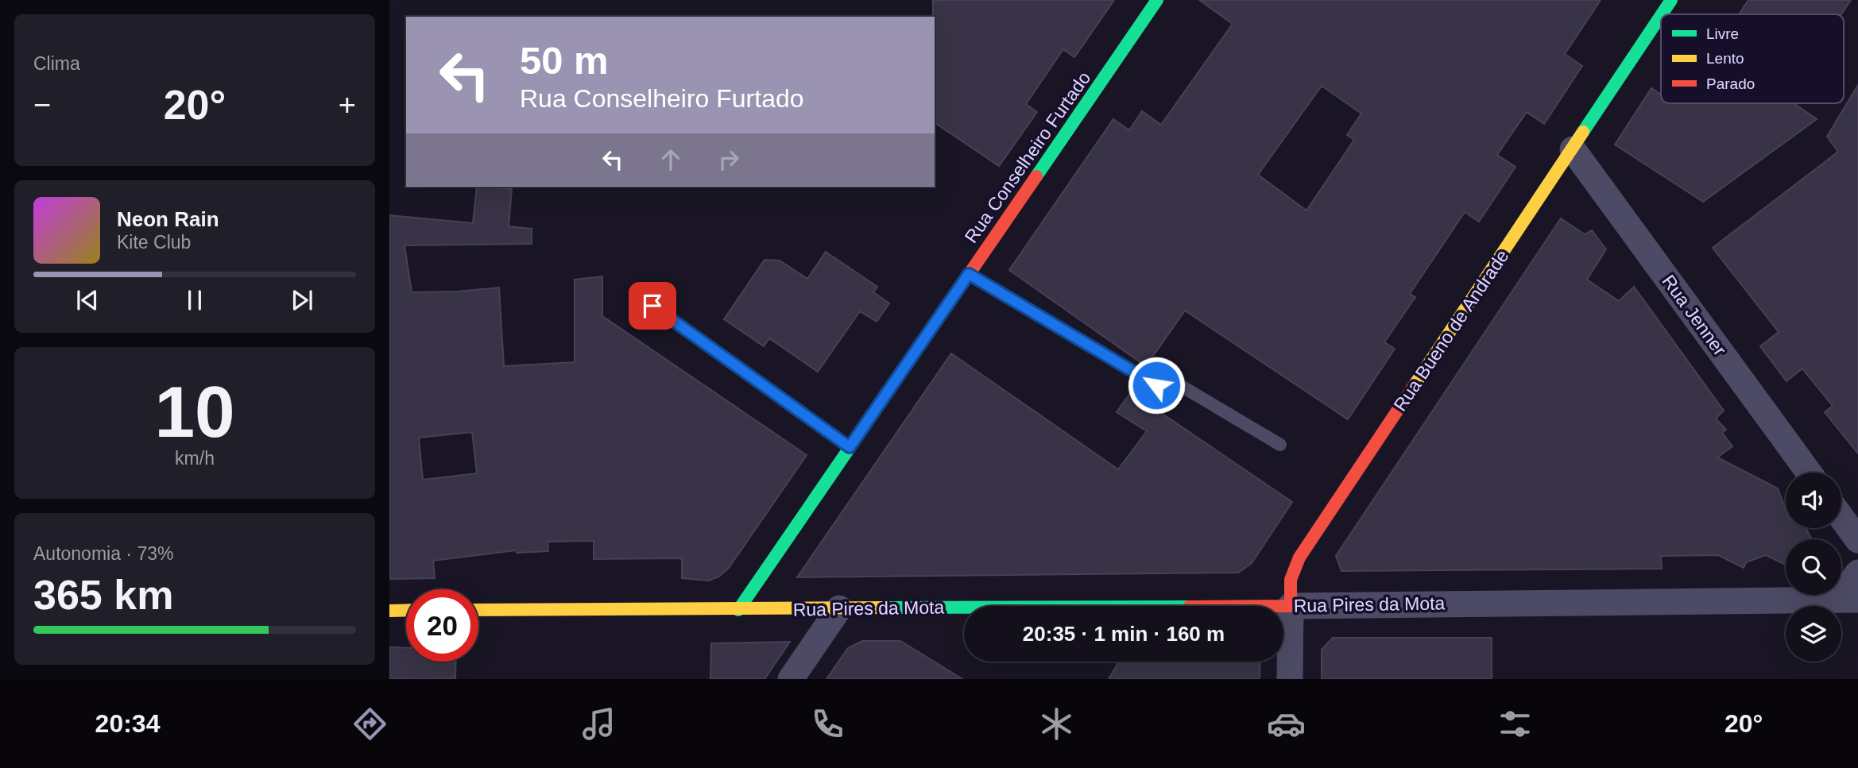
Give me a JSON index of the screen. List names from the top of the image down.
{
  "streets": {
    "street": [
      "Rua Conselheiro Furtado",
      "Rua Jenner",
      "Rua Bueno de Andrade",
      "Rua Pires da Mota"
    ]
  },
  "crossings": [
    ["Rua Conselheiro Furtado", "Rua Pires da Mota"],
    ["Rua Jenner", "Rua Bueno de Andrade"],
    ["Rua Bueno de Andrade", "Rua Pires da Mota"]
  ],
  "legend": ["Livre", "Lento", "Parado"],
  "page": {
    "tile": [
      "Clima",
      ["10", "km/h"],
      ["Autonomia · 73%", "365 km"]
    ],
    "turn": ["50 m", "Rua Conselheiro Furtado"],
    "heat": ["−", "20°", "+"],
    "song": ["Neon Rain", "Kite Club"],
    "limit": "20",
    "trip": "20:35 · 1 min · 160 m",
    "tabs": ["20:34", "20°"]
  }
}
